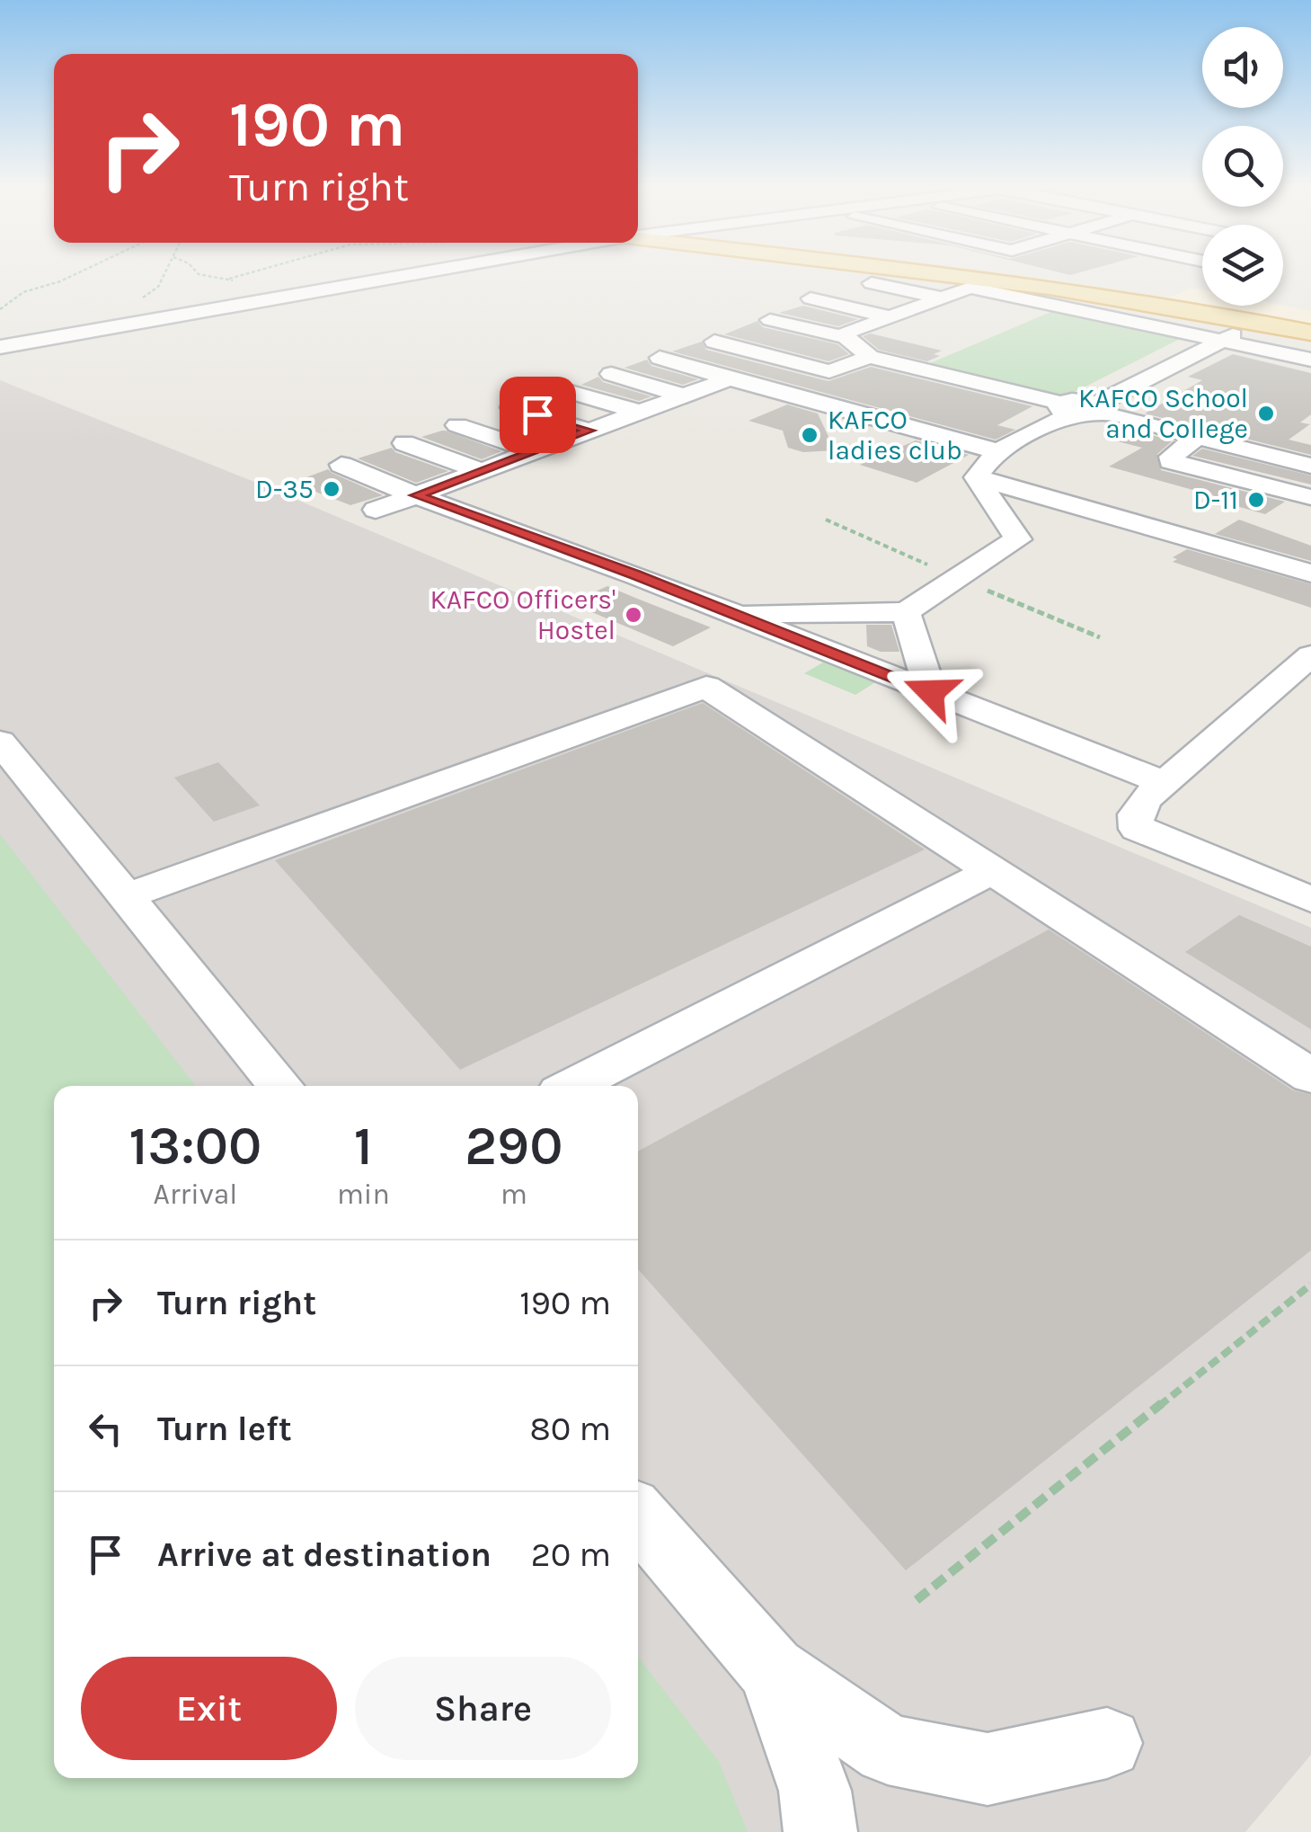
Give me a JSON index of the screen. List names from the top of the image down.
{
  "places": [
    "KAFCO School and College",
    "KAFCO ladies club",
    "D-35",
    "D-11",
    "KAFCO Officers' Hostel"
  ],
  "page": {
    "turn": ["190 m", "Turn right"],
    "eta": [
      "13:00",
      "Arrival",
      "1",
      "min",
      "290",
      "m"
    ],
    "list": [
      {
        "name": "Turn right",
        "value": "190 m"
      },
      {
        "name": "Turn left",
        "value": "80 m"
      },
      {
        "name": "Arrive at destination",
        "value": "20 m"
      }
    ],
    "buttons": ["Exit", "Share"]
  }
}
